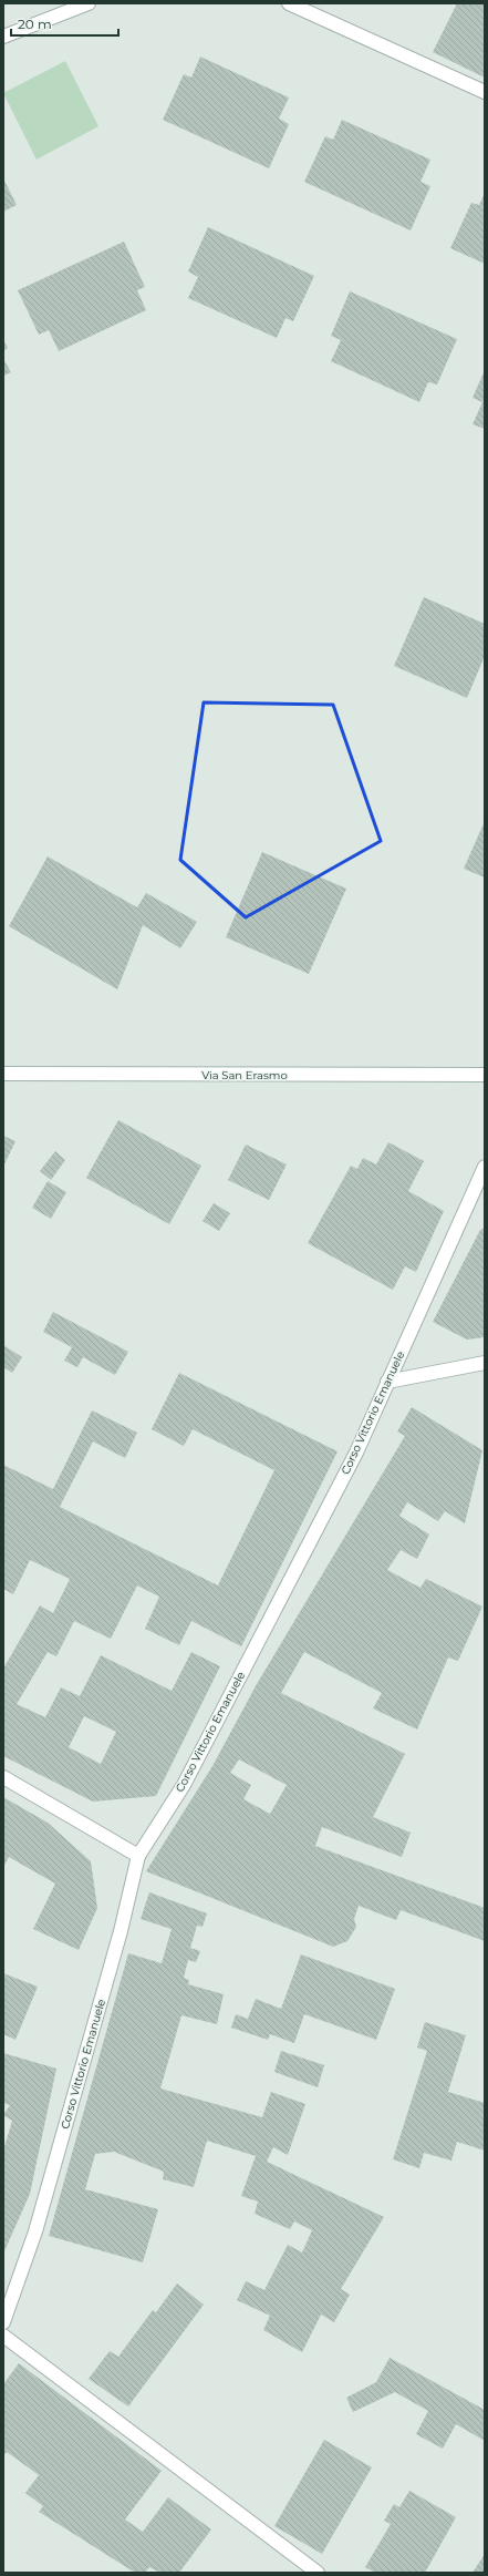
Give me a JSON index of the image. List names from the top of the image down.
{
  "streets": {
    "street": ["Via San Erasmo", "Corso Vittorio Emanuele"]
  },
  "scale_bar": "20 m"
}
